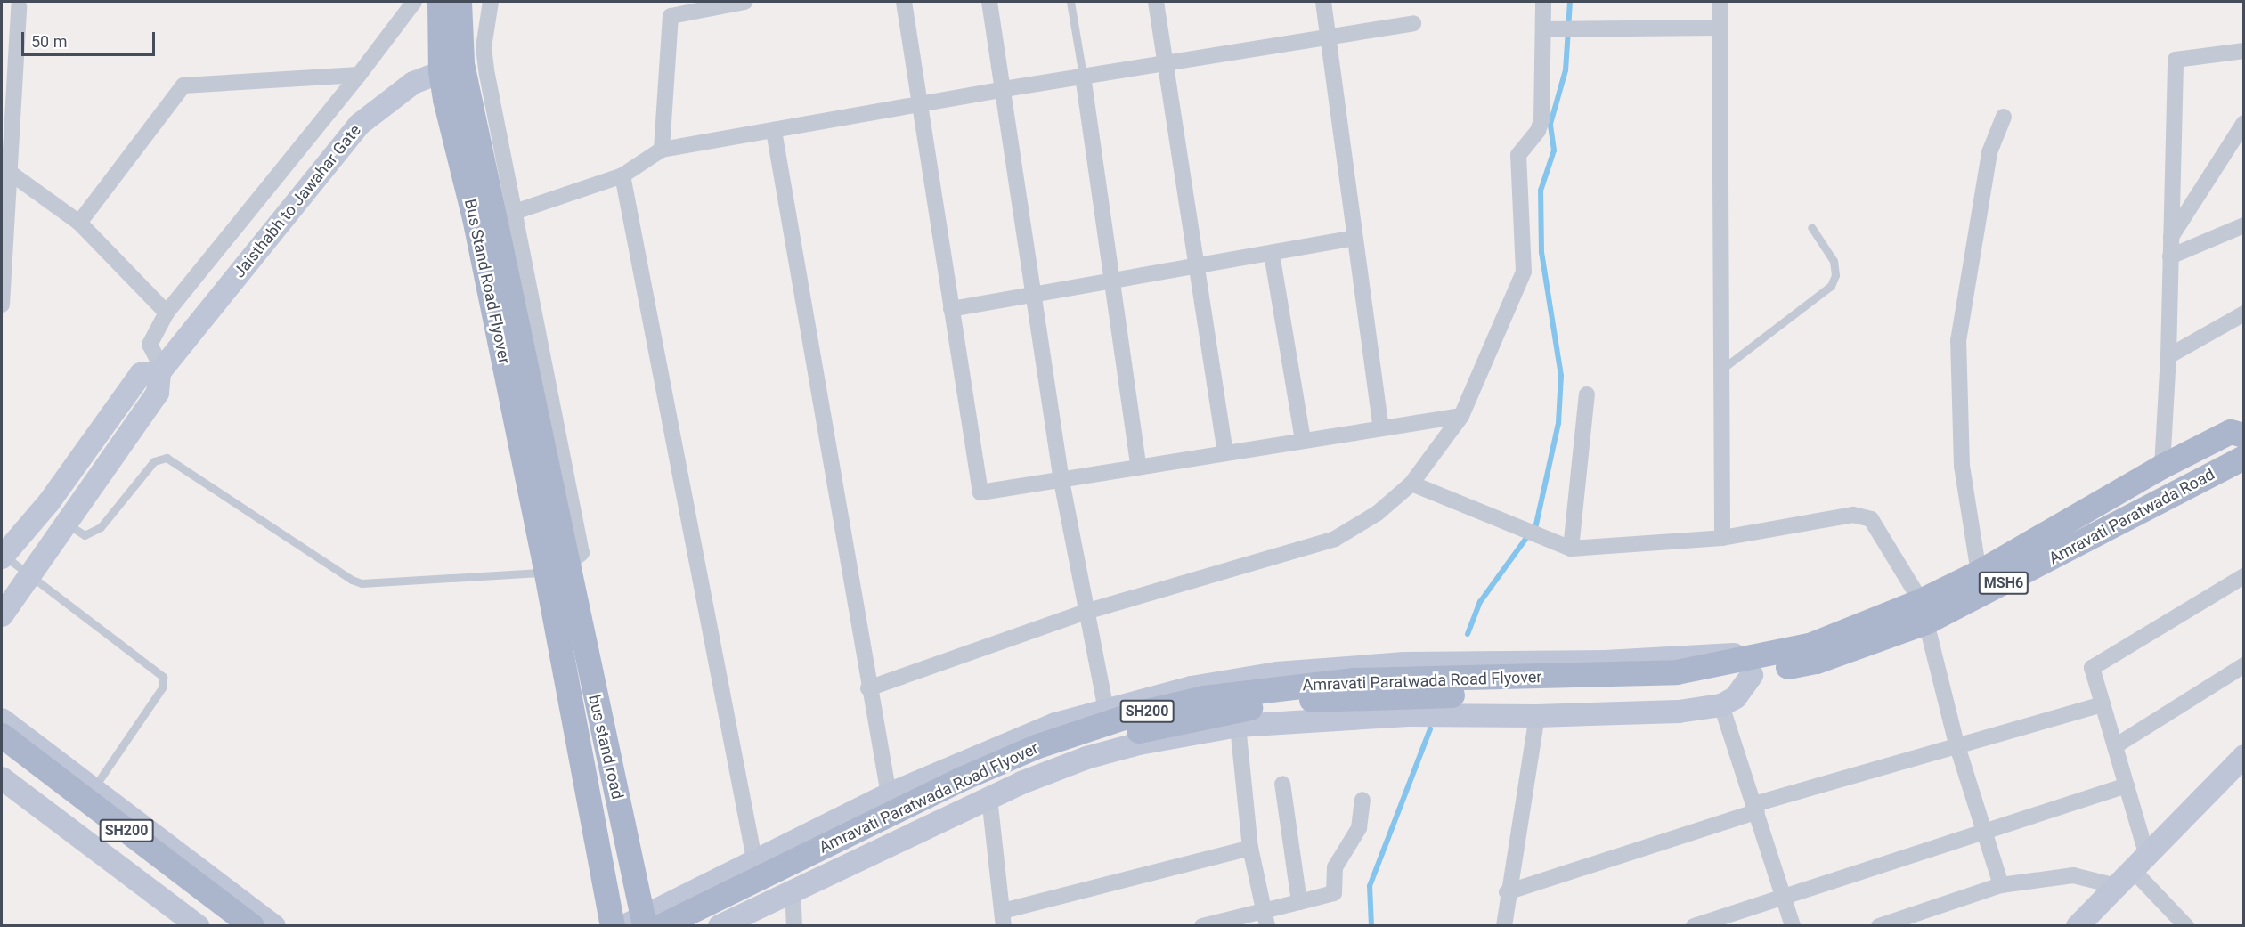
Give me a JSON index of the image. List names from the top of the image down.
{
  "streets": {
    "main road": [
      "Bus Stand Road Flyover",
      "Amravati Paratwada Road",
      "MSH6",
      "Amravati Paratwada Road Flyover",
      "SH200",
      "bus stand road"
    ],
    "street": ["Jaisthabh to Jawahar Gate"]
  },
  "crossings": [
    ["Jaisthabh to Jawahar Gate", "Bus Stand Road Flyover"],
    ["Bus Stand Road Flyover", "bus stand road"],
    ["Amravati Paratwada Road", "Amravati Paratwada Road Flyover"],
    ["Amravati Paratwada Road Flyover", "bus stand road"]
  ],
  "scale_bar": "50 m"
}
